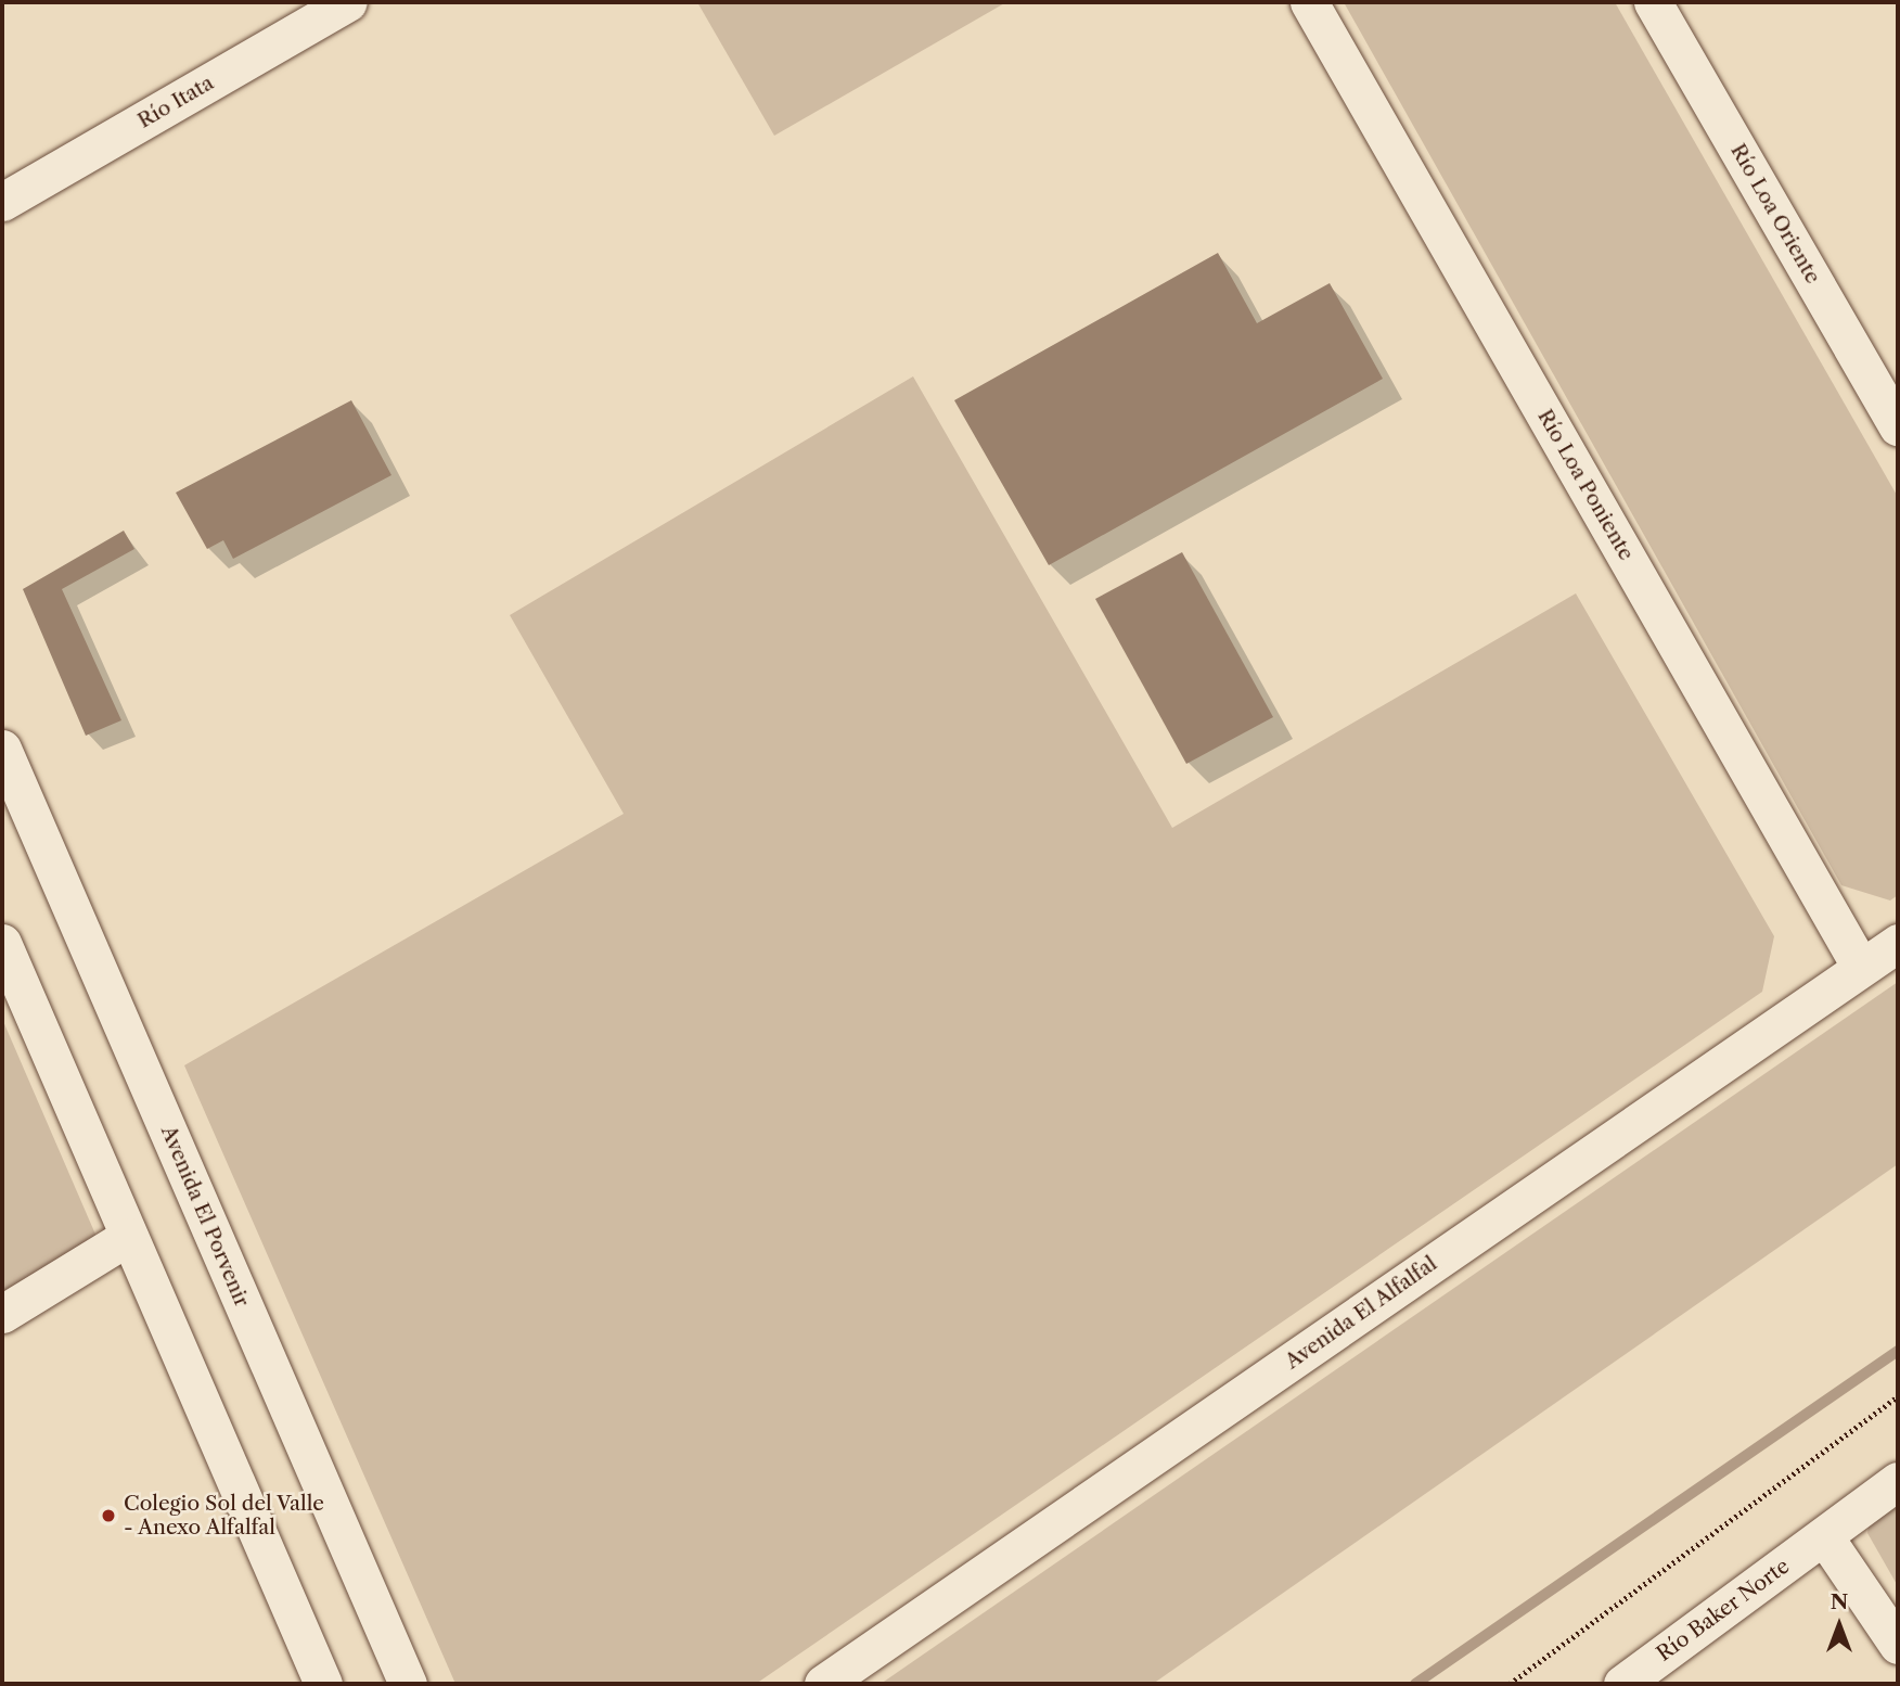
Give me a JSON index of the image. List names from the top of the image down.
{
  "streets": {
    "street": [
      "Río Itata",
      "Río Loa Oriente",
      "Río Loa Poniente",
      "Avenida El Porvenir",
      "Avenida El Alfalfal",
      "Río Baker Norte"
    ]
  },
  "crossings": [
    ["Río Loa Poniente", "Avenida El Alfalfal"]
  ],
  "places": ["Colegio Sol del Valle - Anexo Alfalfal"],
  "north": "top"
}
